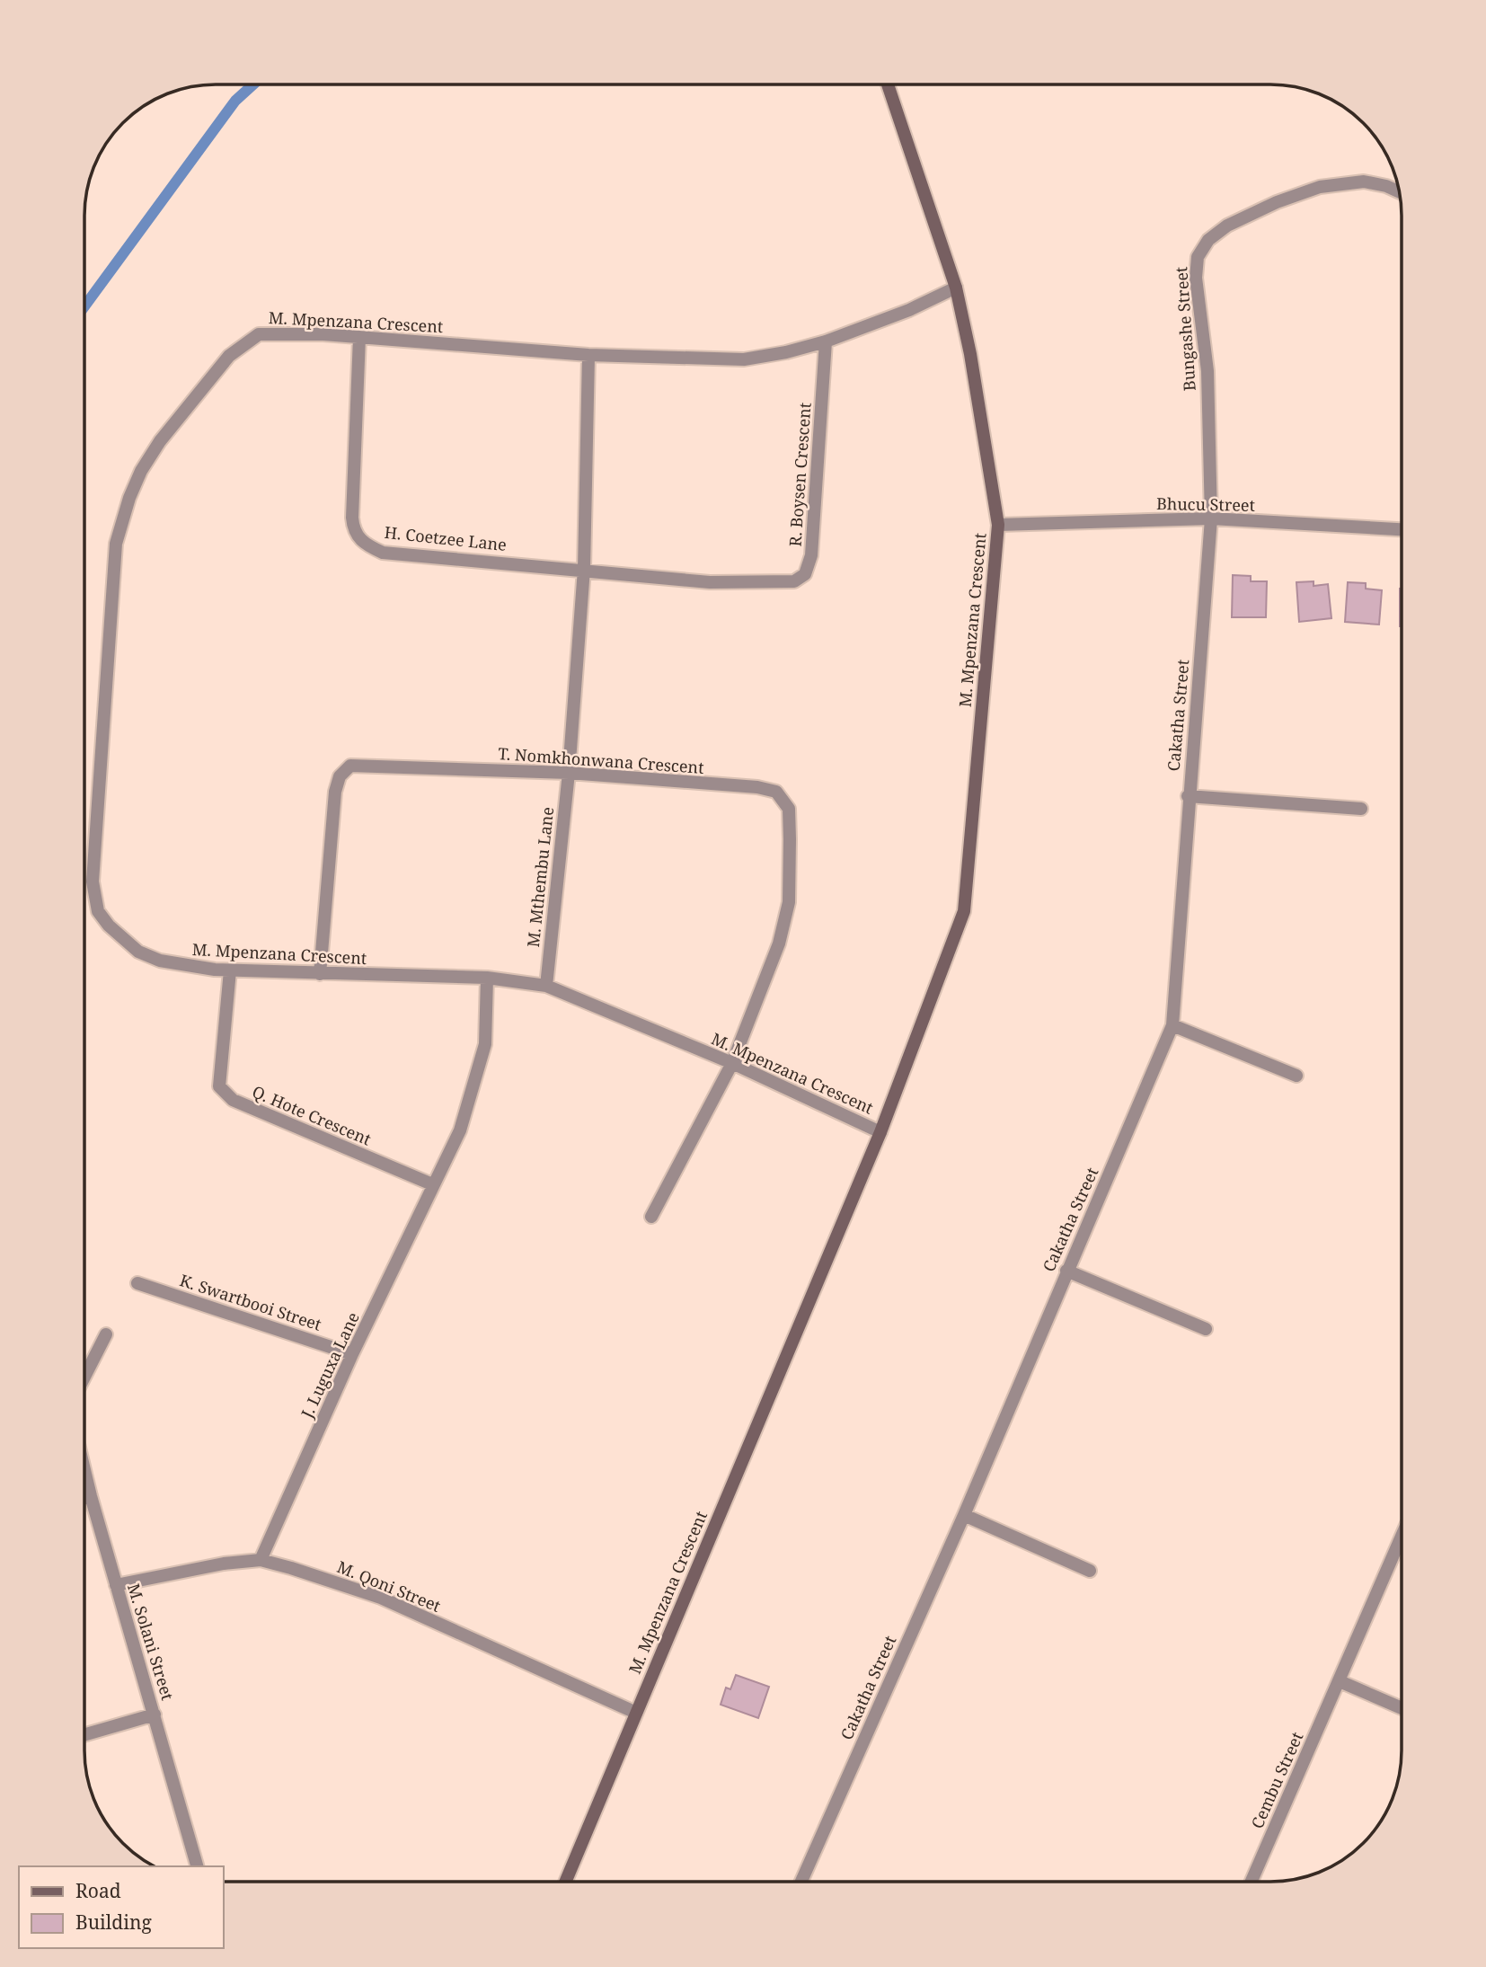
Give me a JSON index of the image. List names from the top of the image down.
{
  "streets": {
    "main road": ["M. Mpenzana Crescent"],
    "street": [
      "Bungashe Street",
      "R. Boysen Crescent",
      "Bhucu Street",
      "H. Coetzee Lane",
      "Cakatha Street",
      "T. Nomkhonwana Crescent",
      "M. Mthembu Lane",
      "Q. Hote Crescent",
      "K. Swartbooi Street",
      "J. Luguxa Lane",
      "M. Qoni Street",
      "M. Solani Street",
      "Cembu Street"
    ]
  },
  "crossings": [
    ["M. Mpenzana Crescent", "R. Boysen Crescent"],
    ["M. Mpenzana Crescent", "Bhucu Street"],
    ["M. Mpenzana Crescent", "H. Coetzee Lane"],
    ["M. Mpenzana Crescent", "T. Nomkhonwana Crescent"],
    ["M. Mpenzana Crescent", "M. Mthembu Lane"],
    ["M. Mpenzana Crescent", "Q. Hote Crescent"],
    ["M. Mpenzana Crescent", "J. Luguxa Lane"],
    ["M. Mpenzana Crescent", "M. Qoni Street"],
    ["Bungashe Street", "Bhucu Street"],
    ["Bungashe Street", "Cakatha Street"],
    ["R. Boysen Crescent", "H. Coetzee Lane"],
    ["Bhucu Street", "Cakatha Street"],
    ["T. Nomkhonwana Crescent", "M. Mthembu Lane"],
    ["Q. Hote Crescent", "J. Luguxa Lane"],
    ["K. Swartbooi Street", "J. Luguxa Lane"],
    ["J. Luguxa Lane", "M. Qoni Street"],
    ["M. Qoni Street", "M. Solani Street"]
  ],
  "legend": ["Road", "Building"]
}
